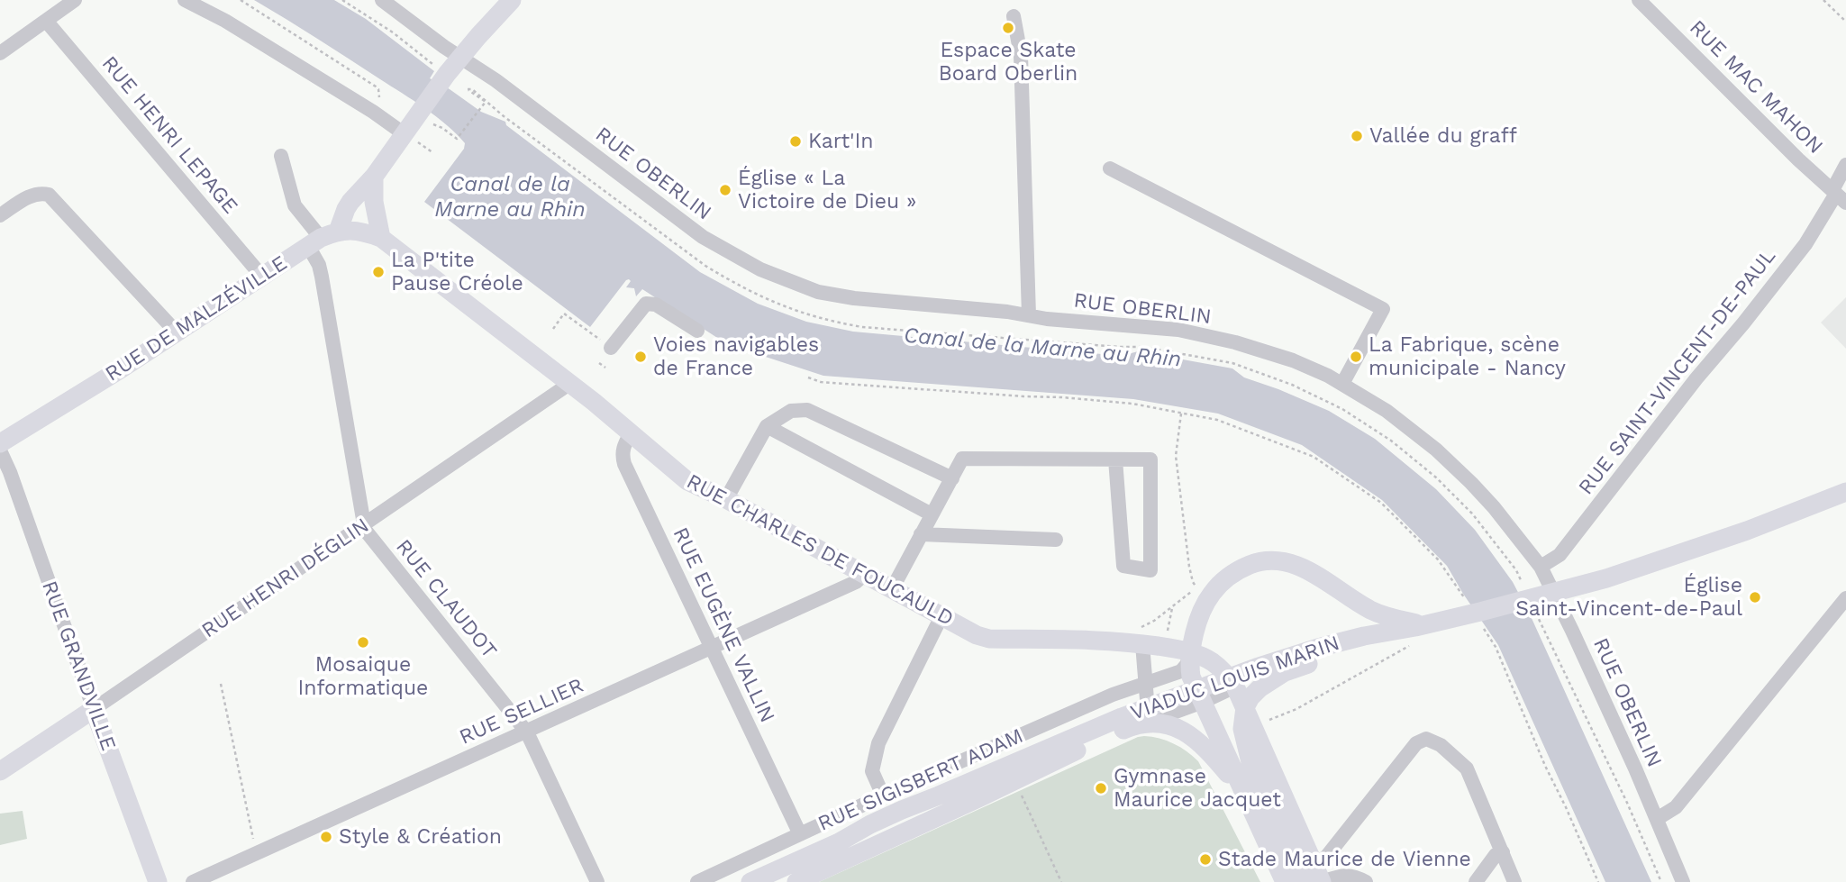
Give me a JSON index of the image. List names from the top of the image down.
{
  "streets": {
    "main road": [
      "RUE DE MALZÉVILLE",
      "RUE CHARLES DE FOUCAULD",
      "RUE HENRI DÉGLIN",
      "RUE GRANDVILLE",
      "VIADUC LOUIS MARIN",
      "RUE SIGISBERT ADAM"
    ],
    "street": [
      "RUE MAC MAHON",
      "RUE HENRI LEPAGE",
      "RUE OBERLIN",
      "RUE SAINT-VINCENT-DE-PAUL",
      "RUE CLAUDOT",
      "RUE EUGÈNE VALLIN",
      "RUE SELLIER"
    ]
  },
  "crossings": [
    ["RUE MAC MAHON", "RUE SAINT-VINCENT-DE-PAUL"],
    ["RUE HENRI LEPAGE", "RUE DE MALZÉVILLE"],
    ["RUE OBERLIN", "RUE SAINT-VINCENT-DE-PAUL"],
    ["RUE DE MALZÉVILLE", "RUE CHARLES DE FOUCAULD"],
    ["RUE DE MALZÉVILLE", "RUE CLAUDOT"],
    ["RUE CHARLES DE FOUCAULD", "RUE HENRI DÉGLIN"],
    ["RUE CHARLES DE FOUCAULD", "RUE CLAUDOT"],
    ["RUE CHARLES DE FOUCAULD", "RUE EUGÈNE VALLIN"],
    ["RUE CHARLES DE FOUCAULD", "RUE SELLIER"],
    ["RUE CHARLES DE FOUCAULD", "RUE SIGISBERT ADAM"],
    ["RUE HENRI DÉGLIN", "RUE CLAUDOT"],
    ["RUE HENRI DÉGLIN", "RUE GRANDVILLE"],
    ["RUE CLAUDOT", "RUE SELLIER"],
    ["RUE EUGÈNE VALLIN", "RUE SELLIER"],
    ["RUE EUGÈNE VALLIN", "RUE SIGISBERT ADAM"]
  ],
  "water": ["Canal de la Marne au Rhin"],
  "places": [
    "Espace Skate Board Oberlin",
    "Vallée du graff",
    "Kart'In",
    "Église « La Victoire de Dieu »",
    "La P'tite Pause Créole",
    "Voies navigables de France",
    "La Fabrique, scène municipale - Nancy",
    "Église Saint-Vincent-de-Paul",
    "Mosaique Informatique",
    "Gymnase Maurice Jacquet",
    "Style & Création",
    "Stade Maurice de Vienne"
  ]
}
